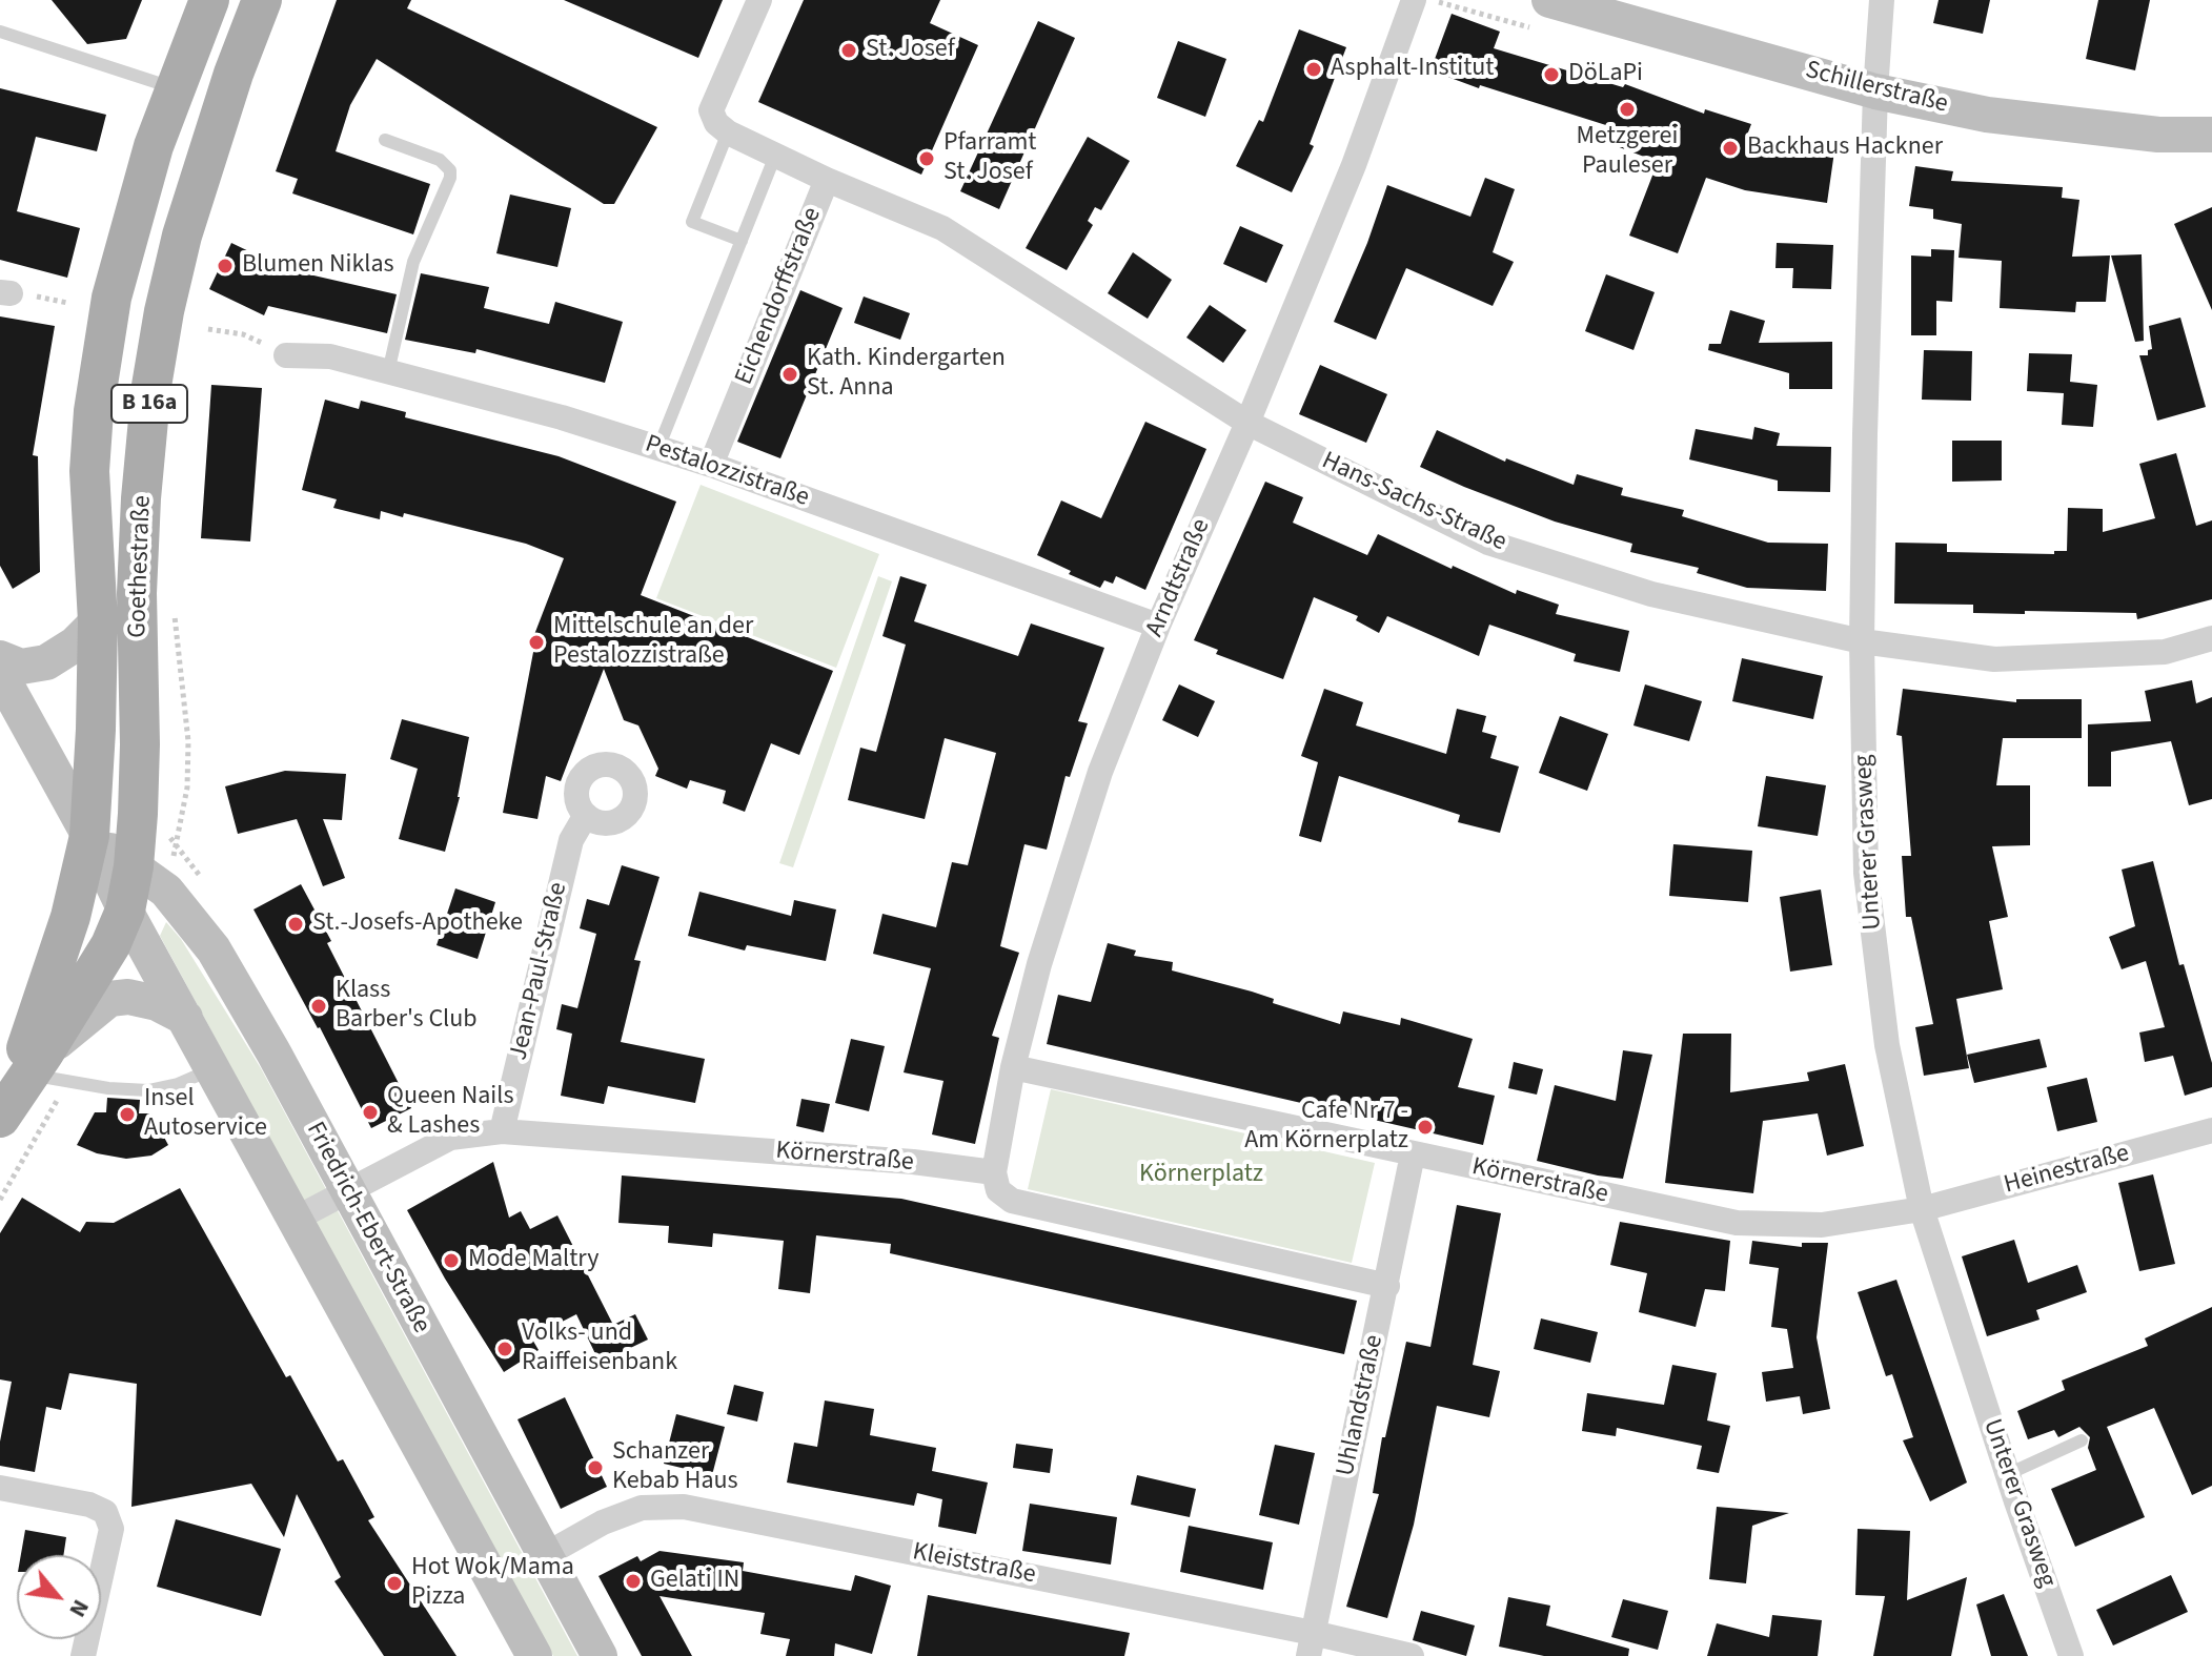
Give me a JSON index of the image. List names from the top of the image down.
{
  "streets": {
    "main road": ["B 16a", "Goethestraße"],
    "street": [
      "Schillerstraße",
      "Eichendorffstraße",
      "Pestalozzistraße",
      "Hans-Sachs-Straße",
      "Arndtstraße",
      "Unterer Grasweg",
      "Jean-Paul-Straße",
      "Körnerstraße",
      "Heinestraße",
      "Friedrich-Ebert-Straße",
      "Uhlandstraße",
      "Kleiststraße"
    ]
  },
  "crossings": [
    ["Schillerstraße", "Unterer Grasweg"],
    ["Eichendorffstraße", "Pestalozzistraße"],
    ["Eichendorffstraße", "Hans-Sachs-Straße"],
    ["Pestalozzistraße", "Arndtstraße"],
    ["Hans-Sachs-Straße", "Arndtstraße"],
    ["Hans-Sachs-Straße", "Unterer Grasweg"],
    ["Goethestraße", "Friedrich-Ebert-Straße"],
    ["Arndtstraße", "Körnerstraße"],
    ["Unterer Grasweg", "Körnerstraße"],
    ["Unterer Grasweg", "Heinestraße"],
    ["Jean-Paul-Straße", "Körnerstraße"],
    ["Körnerstraße", "Heinestraße"],
    ["Körnerstraße", "Friedrich-Ebert-Straße"],
    ["Körnerstraße", "Uhlandstraße"],
    ["Friedrich-Ebert-Straße", "Kleiststraße"],
    ["Uhlandstraße", "Kleiststraße"]
  ],
  "parks": ["Körnerplatz"],
  "places": [
    "St. Josef",
    "Asphalt-Institut",
    "DöLaPi",
    "Metzgerei Pauleser",
    "Backhaus Hackner",
    "Pfarramt St. Josef",
    "Blumen Niklas",
    "Kath. Kindergarten St. Anna",
    "Mittelschule an der Pestalozzistraße",
    "St.-Josefs-Apotheke",
    "Klass Barber's Club",
    "Queen Nails & Lashes",
    "Insel Autoservice",
    "Cafe Nr 7 - Am Körnerplatz",
    "Mode Maltry",
    "Volks- und Raiffeisenbank",
    "Schanzer Kebab Haus",
    "Gelati IN",
    "Hot Wok/Mama Pizza"
  ],
  "north": "bottom right"
}
